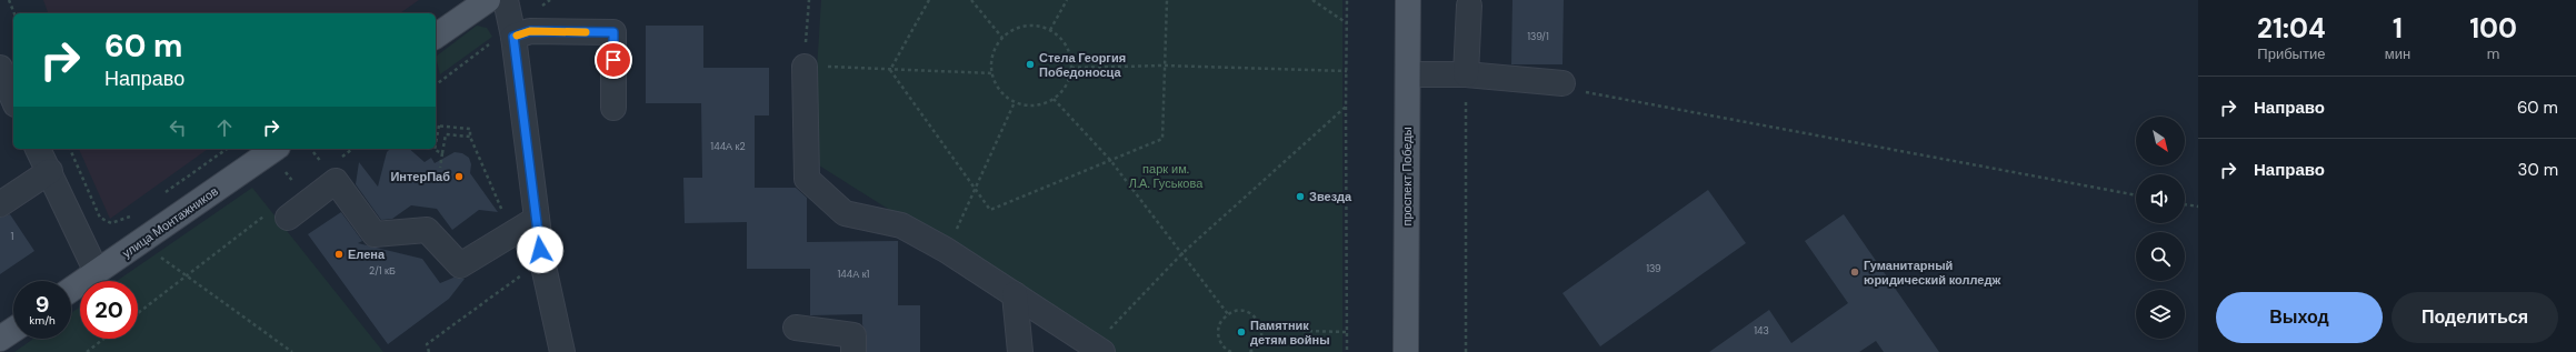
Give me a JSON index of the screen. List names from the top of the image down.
{
  "streets": {
    "main road": ["проспект Победы", "улица Монтажников"]
  },
  "parks": ["парк им. Л.А. Гуськова"],
  "places": [
    "Стела Георгия Победоносца",
    "ИнтерПаб",
    "Звезда",
    "Елена",
    "Гуманитарный юридический колледж",
    "Памятник детям войны"
  ],
  "house_numbers": [
    "139/1",
    "144А к2",
    "1",
    "139",
    "2/1 кБ",
    "144А к1",
    "143"
  ],
  "north": "bottom right",
  "page": {
    "eta": [
      "21:04",
      "Прибытие",
      "1",
      "мин",
      "100",
      "m"
    ],
    "turn": ["60 m", "Направо"],
    "list": [
      {
        "name": "Направо",
        "value": "60 m"
      },
      {
        "name": "Направо",
        "value": "30 m"
      }
    ],
    "speed": "9 km/h",
    "limit": "20",
    "buttons": ["Выход", "Поделиться"]
  }
}
